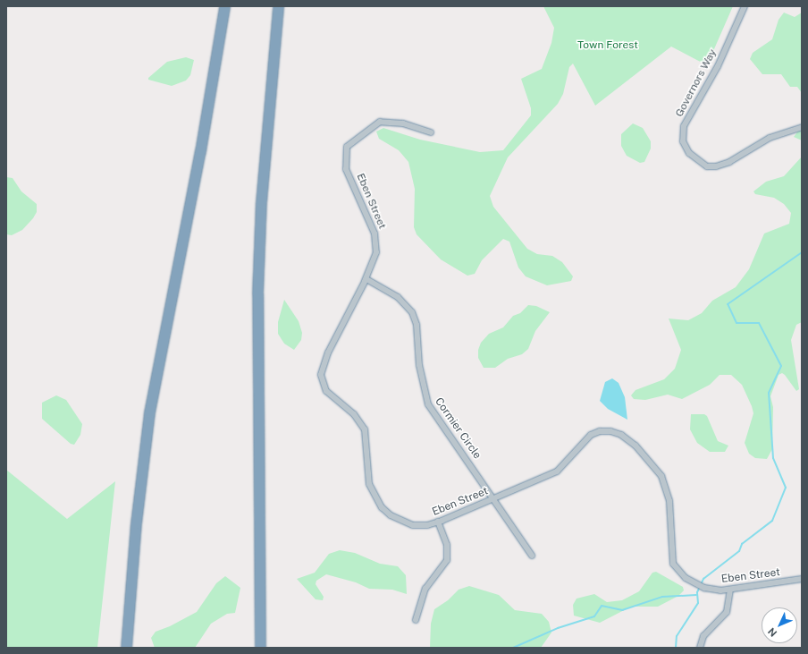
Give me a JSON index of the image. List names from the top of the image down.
{
  "streets": {
    "street": ["Governors Way", "Eben Street", "Cormier Circle"]
  },
  "crossings": [
    ["Eben Street", "Cormier Circle"]
  ],
  "parks": ["Town Forest"],
  "north": "bottom left"
}
